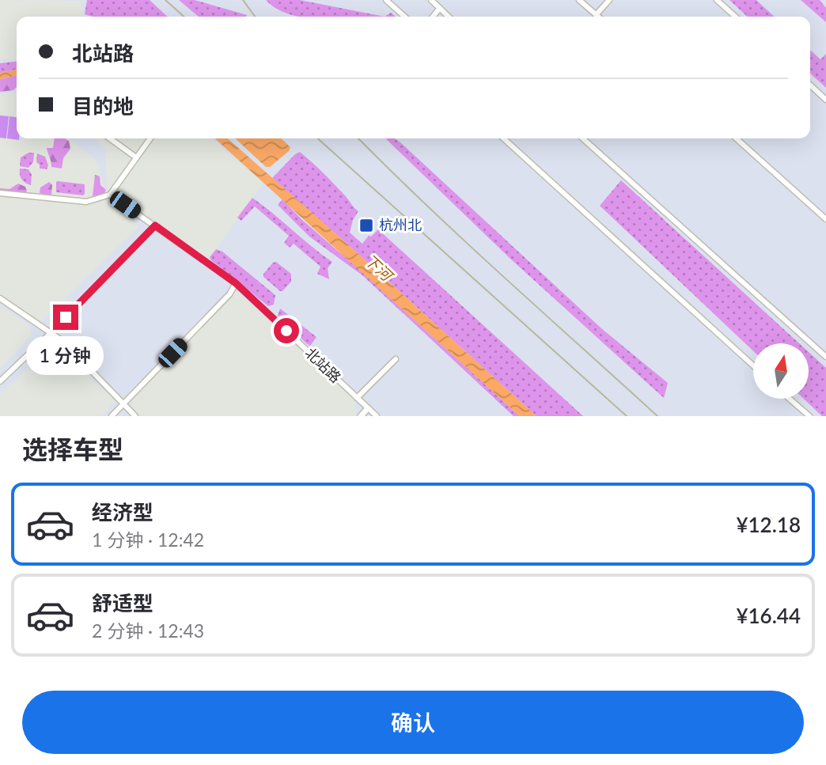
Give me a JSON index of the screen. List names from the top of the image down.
{
  "streets": {
    "street": ["北站路"]
  },
  "water": ["下河"],
  "places": {
    "transit": ["杭州北"]
  },
  "north": "top",
  "page": {
    "banner": ["北站路", "目的地"],
    "bubble": "1 分钟",
    "heading": "选择车型",
    "list": [
      {
        "name": "经济型",
        "note": "1 分钟 · 12:42",
        "value": "¥12.18"
      },
      {
        "name": "舒适型",
        "note": "2 分钟 · 12:43",
        "value": "¥16.44"
      }
    ],
    "buttons": "确认"
  }
}
